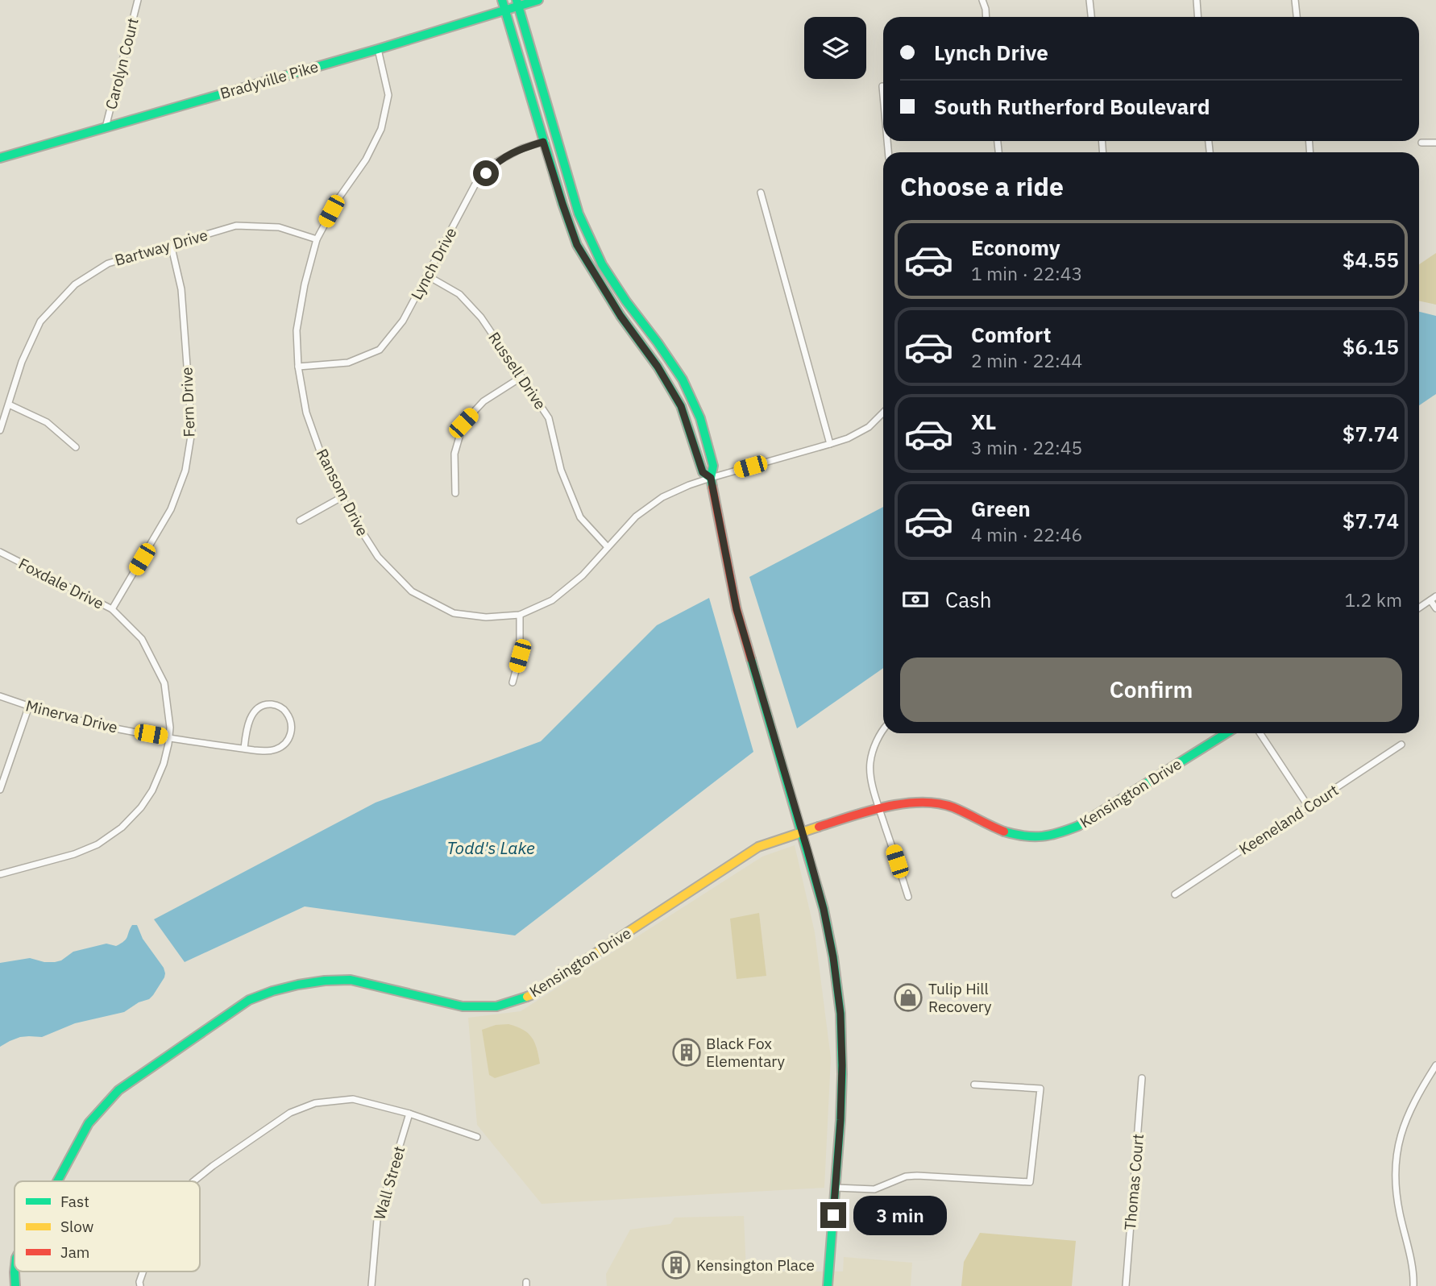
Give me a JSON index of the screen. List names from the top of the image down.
{
  "streets": {
    "main road": ["Bradyville Pike", "Kensington Drive"],
    "street": [
      "Carolyn Court",
      "Bartway Drive",
      "Lynch Drive",
      "Russell Drive",
      "Fern Drive",
      "Ransom Drive",
      "Foxdale Drive",
      "Minerva Drive",
      "Keeneland Court",
      "Thomas Court",
      "Wall Street"
    ]
  },
  "crossings": [
    ["Carolyn Court", "Bradyville Pike"],
    ["Bradyville Pike", "Ransom Drive"],
    ["Bartway Drive", "Fern Drive"],
    ["Bartway Drive", "Ransom Drive"],
    ["Lynch Drive", "Russell Drive"],
    ["Lynch Drive", "Ransom Drive"],
    ["Russell Drive", "Ransom Drive"],
    ["Fern Drive", "Foxdale Drive"],
    ["Foxdale Drive", "Minerva Drive"]
  ],
  "water": ["Todd's Lake"],
  "places": {
    "shop": ["Tulip Hill Recovery"],
    "building": ["Black Fox Elementary", "Kensington Place"]
  },
  "legend": ["Fast", "Slow", "Jam"],
  "page": {
    "banner": ["Lynch Drive", "South Rutherford Boulevard"],
    "heading": "Choose a ride",
    "list": [
      {
        "name": "Economy",
        "note": "1 min · 22:43",
        "value": "$4.55"
      },
      {
        "name": "Comfort",
        "note": "2 min · 22:44",
        "value": "$6.15"
      },
      {
        "name": "XL",
        "note": "3 min · 22:45",
        "value": "$7.74"
      },
      {
        "name": "Green",
        "note": "4 min · 22:46",
        "value": "$7.74"
      }
    ],
    "pay": ["Cash", "1.2 km"],
    "buttons": "Confirm",
    "bubble": "3 min"
  }
}
